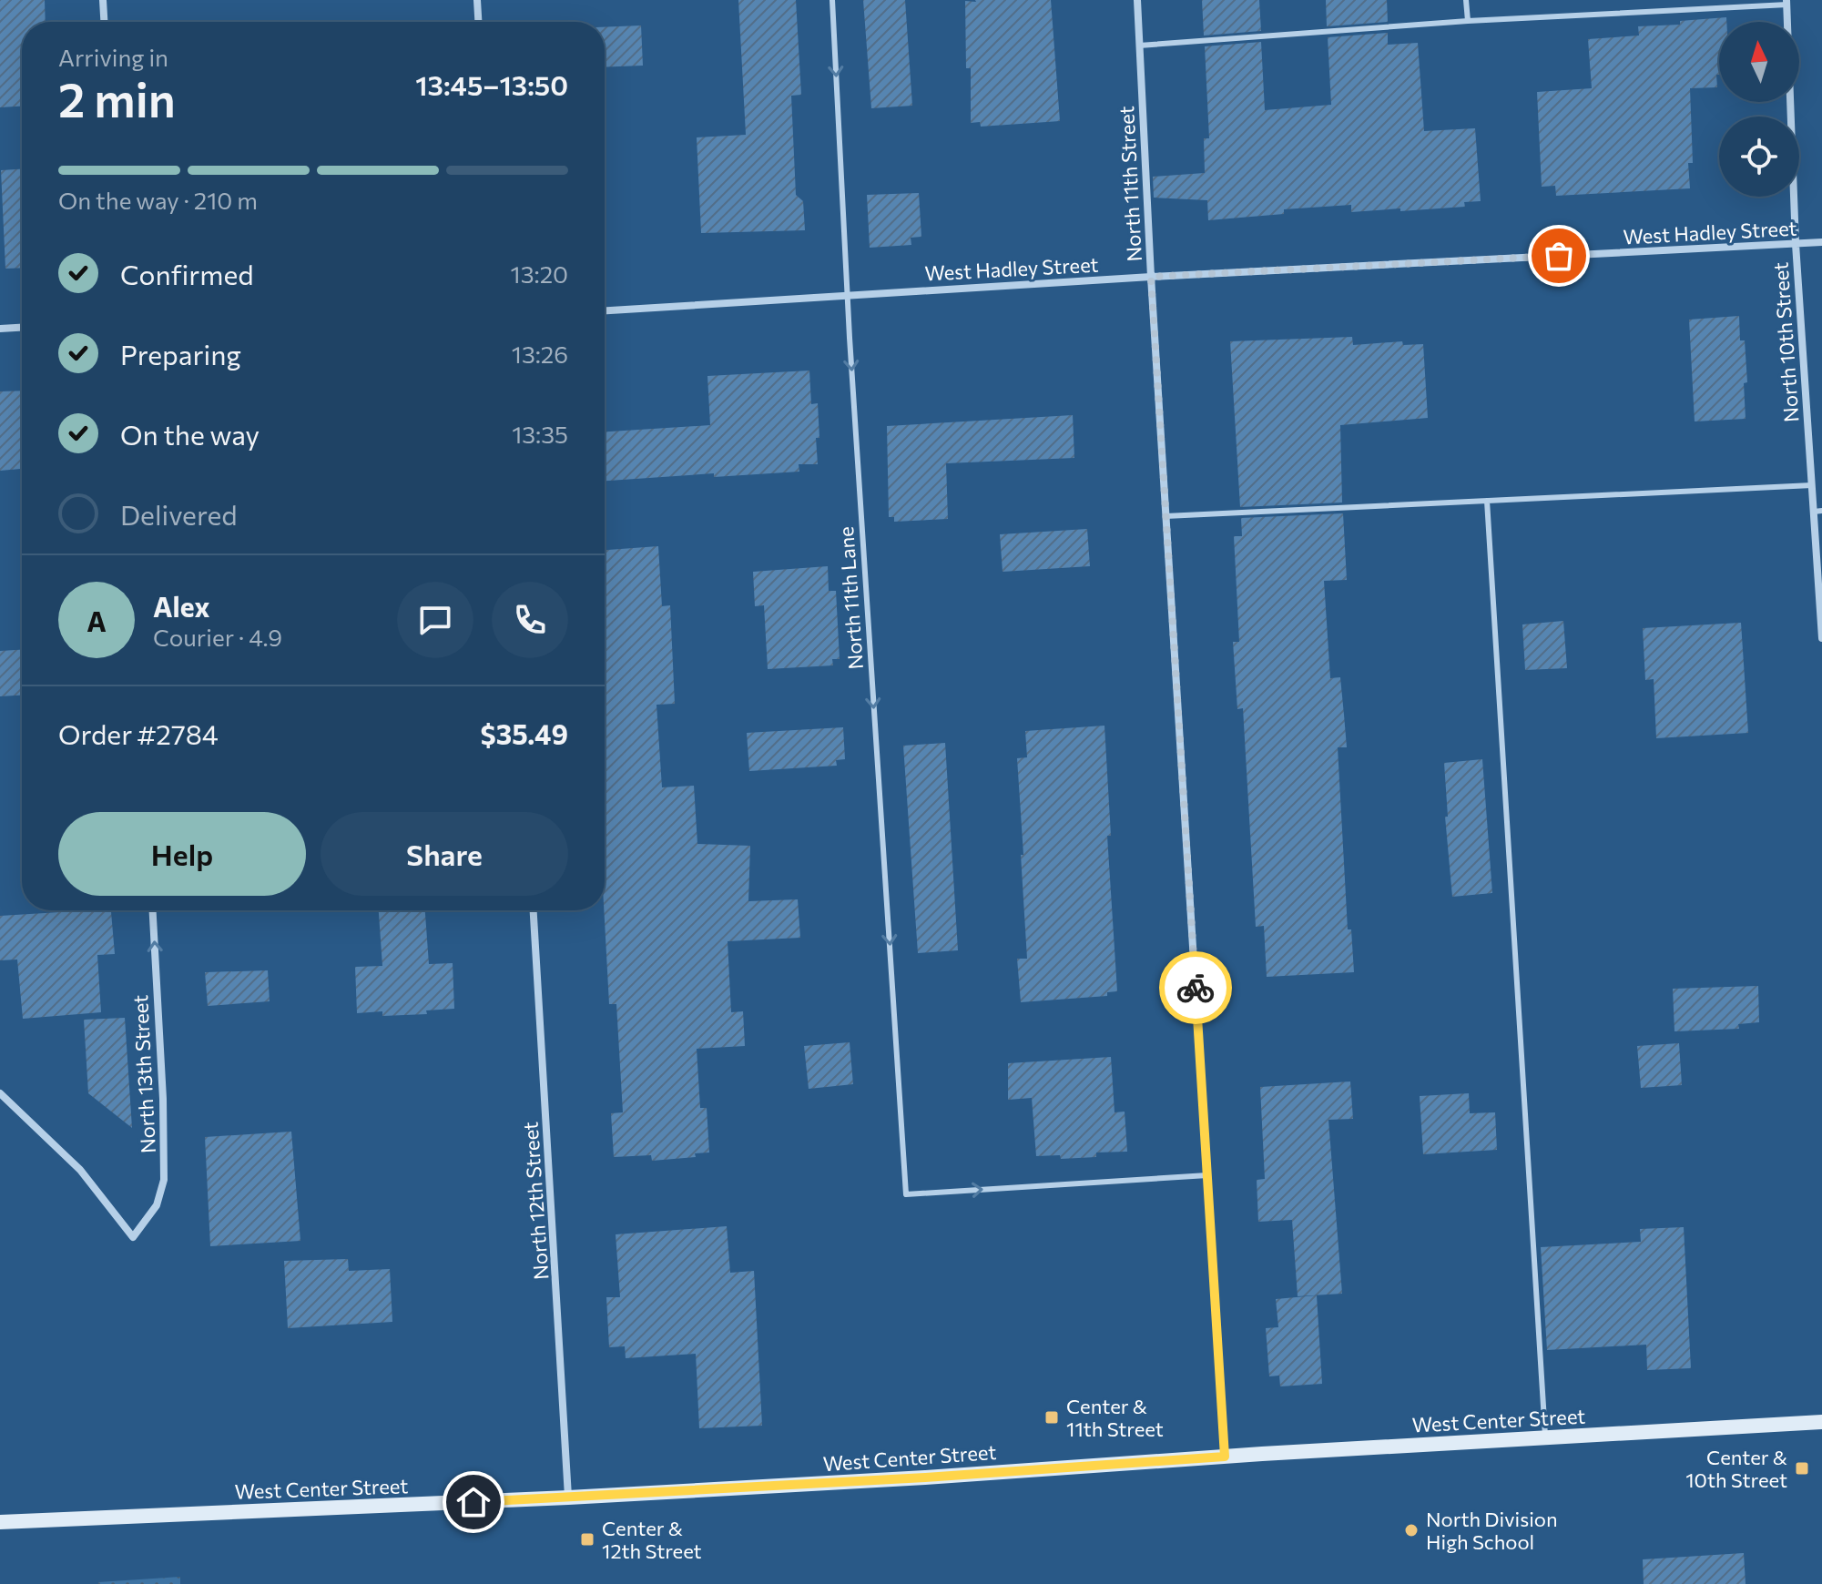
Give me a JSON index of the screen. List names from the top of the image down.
{
  "streets": {
    "street": [
      "North 11th Street",
      "West Hadley Street",
      "North 10th Street",
      "North 13th Street",
      "North 12th Street",
      "West Center Street"
    ],
    "lane": ["North 11th Lane"]
  },
  "crossings": [
    ["North 11th Street", "West Hadley Street"],
    ["North 11th Street", "North 11th Lane"],
    ["North 11th Street", "West Center Street"],
    ["West Hadley Street", "North 10th Street"],
    ["West Hadley Street", "North 11th Lane"],
    ["North 12th Street", "West Center Street"]
  ],
  "one_way": ["North 11th Lane"],
  "places": {
    "transit": ["Center & 11th Street", "Center & 10th Street", "Center & 12th Street"],
    "other": ["North Division High School"]
  },
  "north": "top",
  "page": {
    "heading": ["2 min", "Arriving in", "13:45–13:50"],
    "panel": [
      "Alex",
      "Courier · 4.9",
      "Order #2784",
      "$35.49"
    ],
    "bar": "On the way · 210 m",
    "list": [
      ["Confirmed", "13:20"],
      ["Preparing", "13:26"],
      ["On the way", "13:35"],
      "Delivered"
    ],
    "round": "A",
    "buttons": ["Help", "Share"]
  }
}
